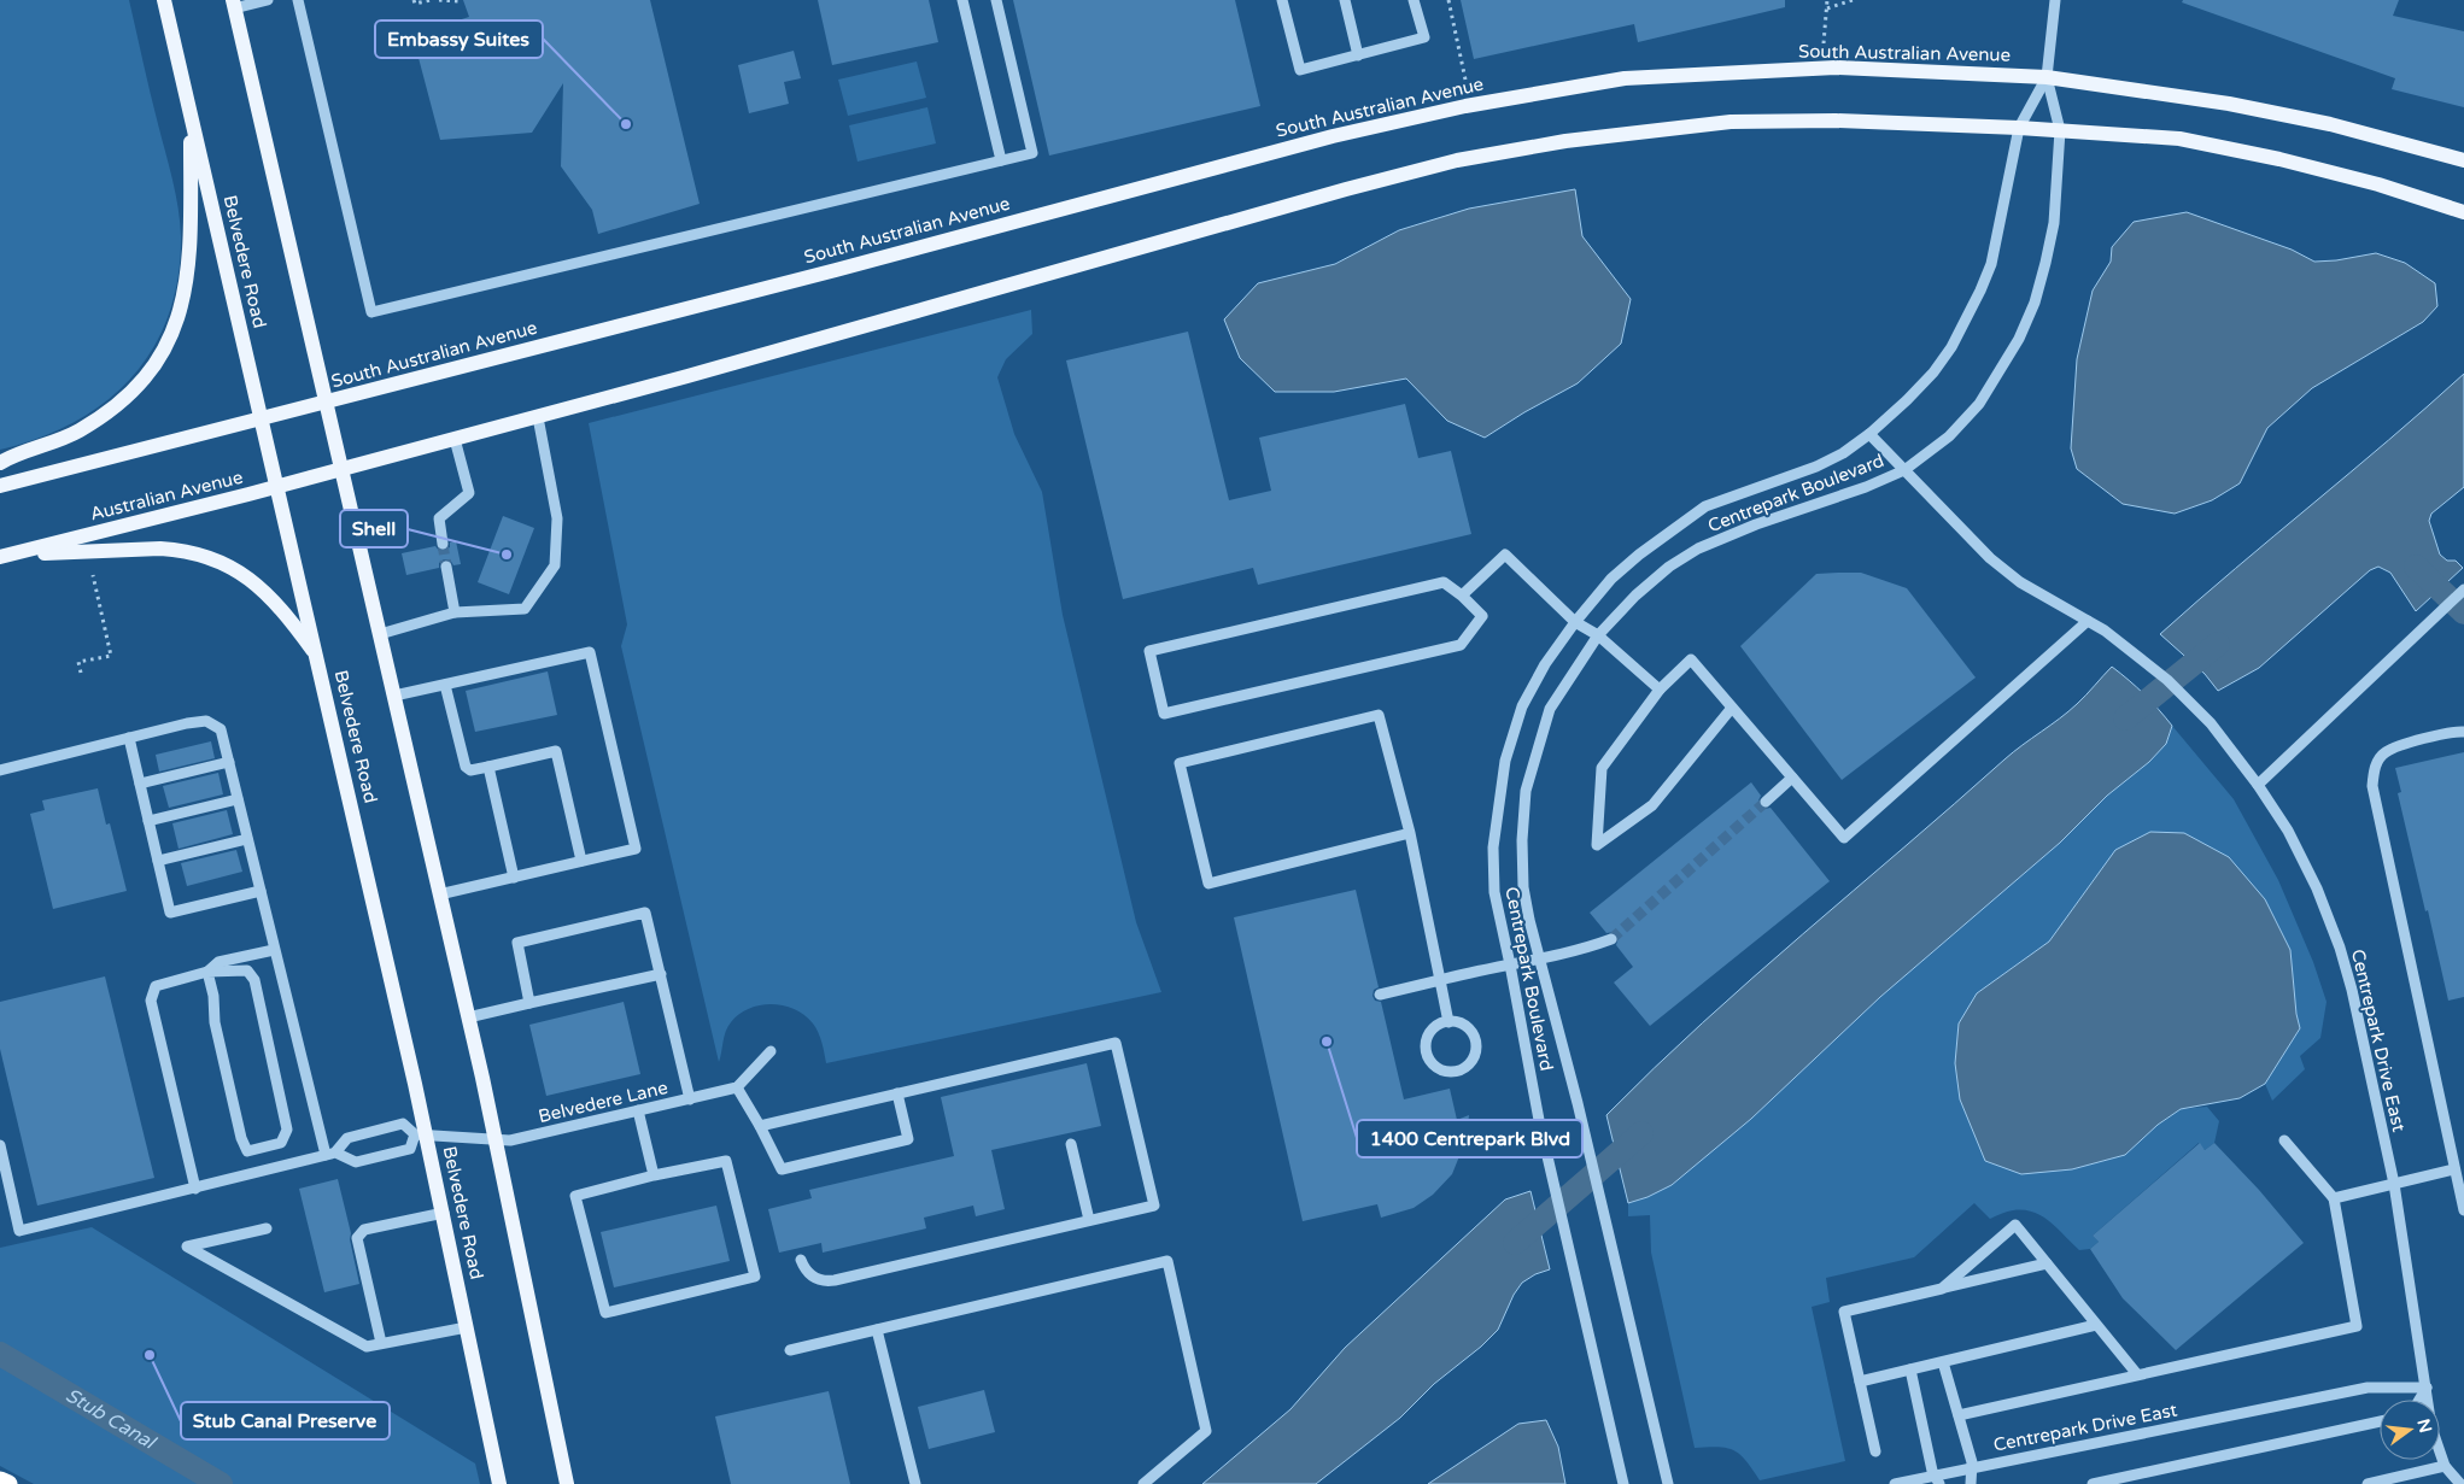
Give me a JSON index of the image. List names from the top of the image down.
{
  "streets": {
    "main road": ["South Australian Avenue", "Belvedere Road", "Australian Avenue"],
    "street": ["Centrepark Boulevard", "Centrepark Drive East", "Belvedere Lane"]
  },
  "crossings": [
    ["South Australian Avenue", "Centrepark Boulevard"],
    ["Belvedere Road", "Australian Avenue"],
    ["Belvedere Road", "Belvedere Lane"],
    ["Centrepark Boulevard", "Centrepark Drive East"]
  ],
  "water": ["Stub Canal"],
  "places": [
    "Embassy Suites",
    "Shell",
    "1400 Centrepark Blvd",
    "Stub Canal Preserve"
  ],
  "north": "right"
}
